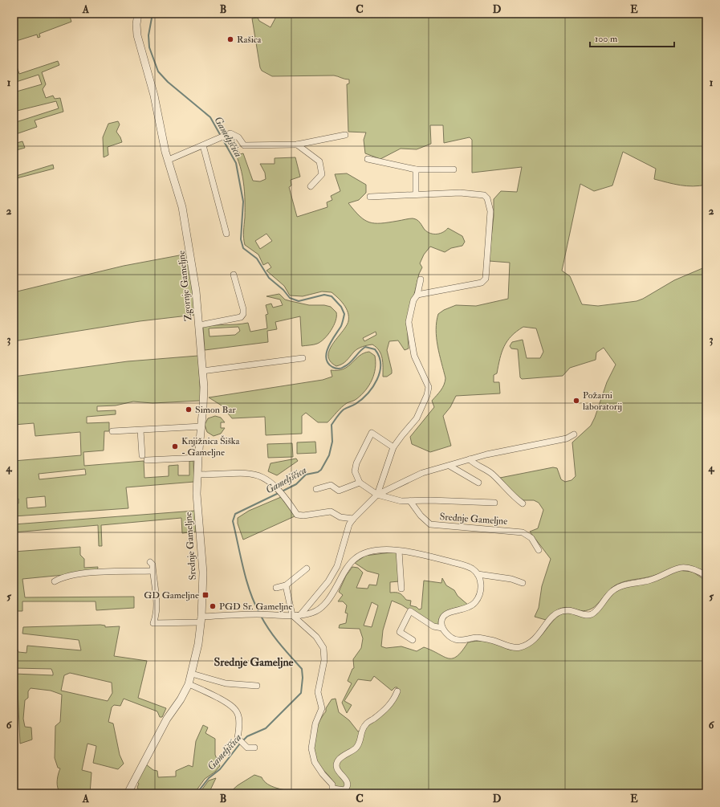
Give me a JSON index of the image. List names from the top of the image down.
{
  "streets": {
    "street": ["Zgornje Gameljne", "Srednje Gameljne"]
  },
  "crossings": [
    ["Zgornje Gameljne", "Srednje Gameljne"]
  ],
  "districts": ["Srednje Gameljne"],
  "water": ["Gameljščica"],
  "places": {
    "other": [
      "Rašica",
      "Požarni laboratorij",
      "Simon Bar",
      "Knjižnica Šiška - Gameljne",
      "PGD Sr. Gameljne"
    ],
    "transit": ["GD Gameljne"]
  },
  "scale_bar": "100 m",
  "grid": {
    "columns": [
      "A",
      "B",
      "C",
      "D",
      "E"
    ],
    "rows": [
      "1",
      "2",
      "3",
      "4",
      "5",
      "6"
    ]
  }
}
